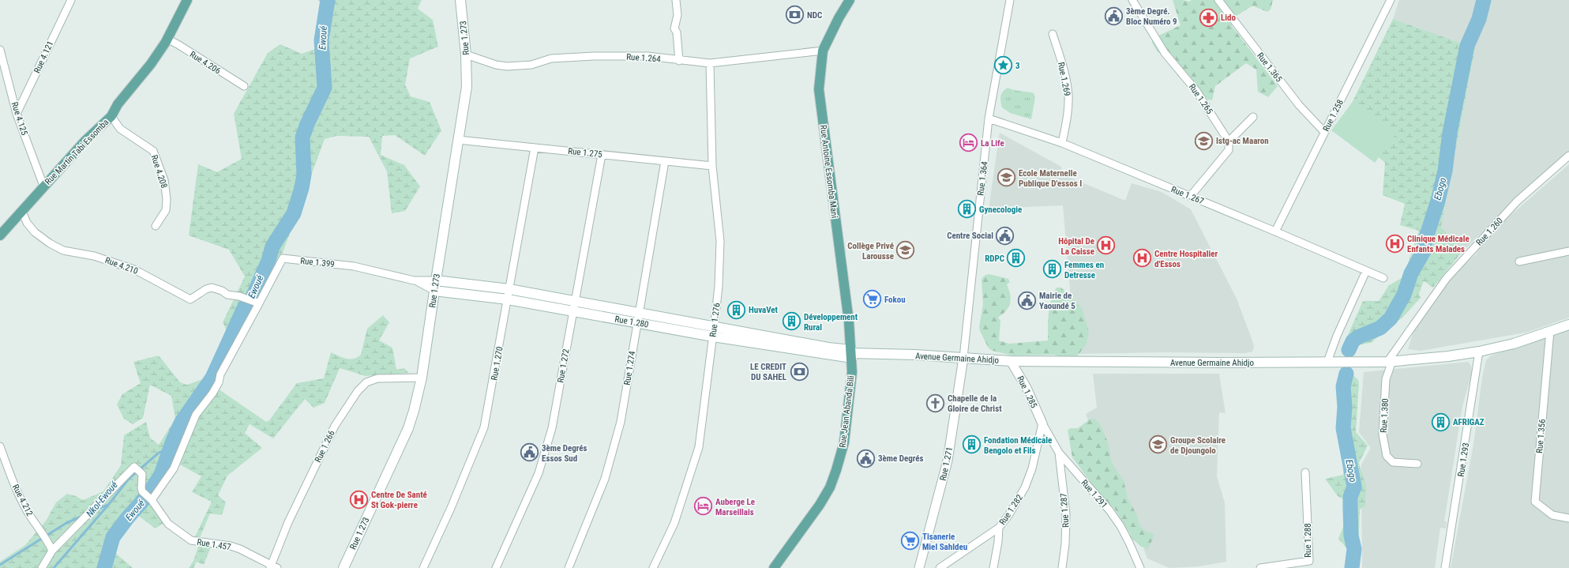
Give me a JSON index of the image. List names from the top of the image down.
{
  "streets": {
    "main road": [
      "Rue 1.273",
      "Rue Martin Tabi Essomba",
      "Rue Antoine Essomba Mani",
      "Rue 1.280",
      "Avenue Germaine Ahidjo",
      "Rue Jean Abanda Bili"
    ],
    "street": [
      "Rue 4.121",
      "Rue 1.264",
      "Rue 4.206",
      "Rue 1.365",
      "Rue 1.269",
      "Rue 1.265",
      "Rue 1.258",
      "Rue 4.125",
      "Rue 1.275",
      "Rue 4.208",
      "Rue 1.364",
      "Rue 1.267",
      "Rue 1.260",
      "Rue 1.399",
      "Rue 4.210",
      "Rue 1.276",
      "Rue 1.270",
      "Rue 1.272",
      "Rue 1.274",
      "Rue 1.285",
      "Rue 1.380",
      "Rue 1.356",
      "Rue 1.266",
      "Rue 1.293",
      "Rue 1.271",
      "Rue 1.291",
      "Rue 4.212",
      "Rue 1.282",
      "Rue 1.287",
      "Rue 1.288",
      "Rue 1.457"
    ]
  },
  "crossings": [
    ["Rue 1.273", "Rue 1.264"],
    ["Rue 1.273", "Rue 1.275"],
    ["Rue 1.273", "Rue 1.399"],
    ["Rue 1.273", "Rue 1.280"],
    ["Rue 1.273", "Rue 1.266"],
    ["Rue 4.121", "Rue 4.125"],
    ["Rue 1.264", "Rue Antoine Essomba Mani"],
    ["Rue 1.264", "Rue 1.276"],
    ["Rue 4.206", "Rue Martin Tabi Essomba"],
    ["Rue 1.365", "Rue 1.258"],
    ["Rue 1.269", "Rue 1.267"],
    ["Rue 1.258", "Rue 1.267"],
    ["Rue 4.125", "Rue Martin Tabi Essomba"],
    ["Rue Martin Tabi Essomba", "Rue 4.208"],
    ["Rue Martin Tabi Essomba", "Rue 4.210"],
    ["Rue 1.275", "Rue 1.276"],
    ["Rue 1.275", "Rue 1.270"],
    ["Rue 1.275", "Rue 1.272"],
    ["Rue 1.275", "Rue 1.274"],
    ["Rue Antoine Essomba Mani", "Rue 1.280"],
    ["Rue Antoine Essomba Mani", "Avenue Germaine Ahidjo"],
    ["Rue Antoine Essomba Mani", "Rue Jean Abanda Bili"],
    ["Rue 1.364", "Rue 1.267"],
    ["Rue 1.364", "Avenue Germaine Ahidjo"],
    ["Rue 1.364", "Rue 1.271"],
    ["Rue 1.260", "Avenue Germaine Ahidjo"],
    ["Rue 1.260", "Rue 1.380"],
    ["Rue 1.399", "Rue 4.210"],
    ["Rue 1.399", "Rue 1.280"],
    ["Rue 1.276", "Rue 1.280"],
    ["Rue 1.280", "Avenue Germaine Ahidjo"],
    ["Rue 1.280", "Rue 1.270"],
    ["Rue 1.280", "Rue 1.272"],
    ["Rue 1.280", "Rue 1.274"],
    ["Rue 1.280", "Rue Jean Abanda Bili"],
    ["Avenue Germaine Ahidjo", "Rue 1.285"],
    ["Avenue Germaine Ahidjo", "Rue Jean Abanda Bili"],
    ["Avenue Germaine Ahidjo", "Rue 1.380"],
    ["Avenue Germaine Ahidjo", "Rue 1.356"],
    ["Avenue Germaine Ahidjo", "Rue 1.293"],
    ["Avenue Germaine Ahidjo", "Rue 1.271"],
    ["Rue 1.285", "Rue 1.291"],
    ["Rue 1.285", "Rue 1.282"],
    ["Rue 1.266", "Rue 1.457"],
    ["Rue 1.291", "Rue 1.282"],
    ["Rue 1.291", "Rue 1.287"],
    ["Rue 4.212", "Rue 1.457"]
  ],
  "water": ["Ewoué", "Ebogo", "Nkol-Ewoué"],
  "places": {
    "bank": ["NDC", "LE CREDIT DU SAHEL"],
    "public building": [
      "3ème Degré. Bloc Numéro 9",
      "Centre Social",
      "Mairie de Yaoundé 5",
      "3ème Degrés Essos Sud",
      "3ème Degrés"
    ],
    "pharmacy": ["Lido"],
    "place": ["3"],
    "school or university": [
      "Istg-ac Maaron",
      "Ecole Maternelle Publique D'essos I",
      "Collège Privé Larousse",
      "Groupe Scolaire de Djoungolo"
    ],
    "hotel": ["La Life", "Auberge Le Marseillais"],
    "building": [
      "Gynecologie",
      "RDPC",
      "Femmes en Detresse",
      "HuvaVet",
      "Développement Rural",
      "AFRIGAZ",
      "Fondation Médicale Bengolo et Fils"
    ],
    "hospital": [
      "Clinique Médicale Enfants Malades",
      "Hôpital De La Caisse",
      "Centre Hospitalier d'Essos",
      "Centre De Santé St Gok-pierre"
    ],
    "supermarket": ["Fokou", "Tisanerie Miel Sahldeu"],
    "church": ["Chapelle de la Gloire de Christ"]
  }
}
